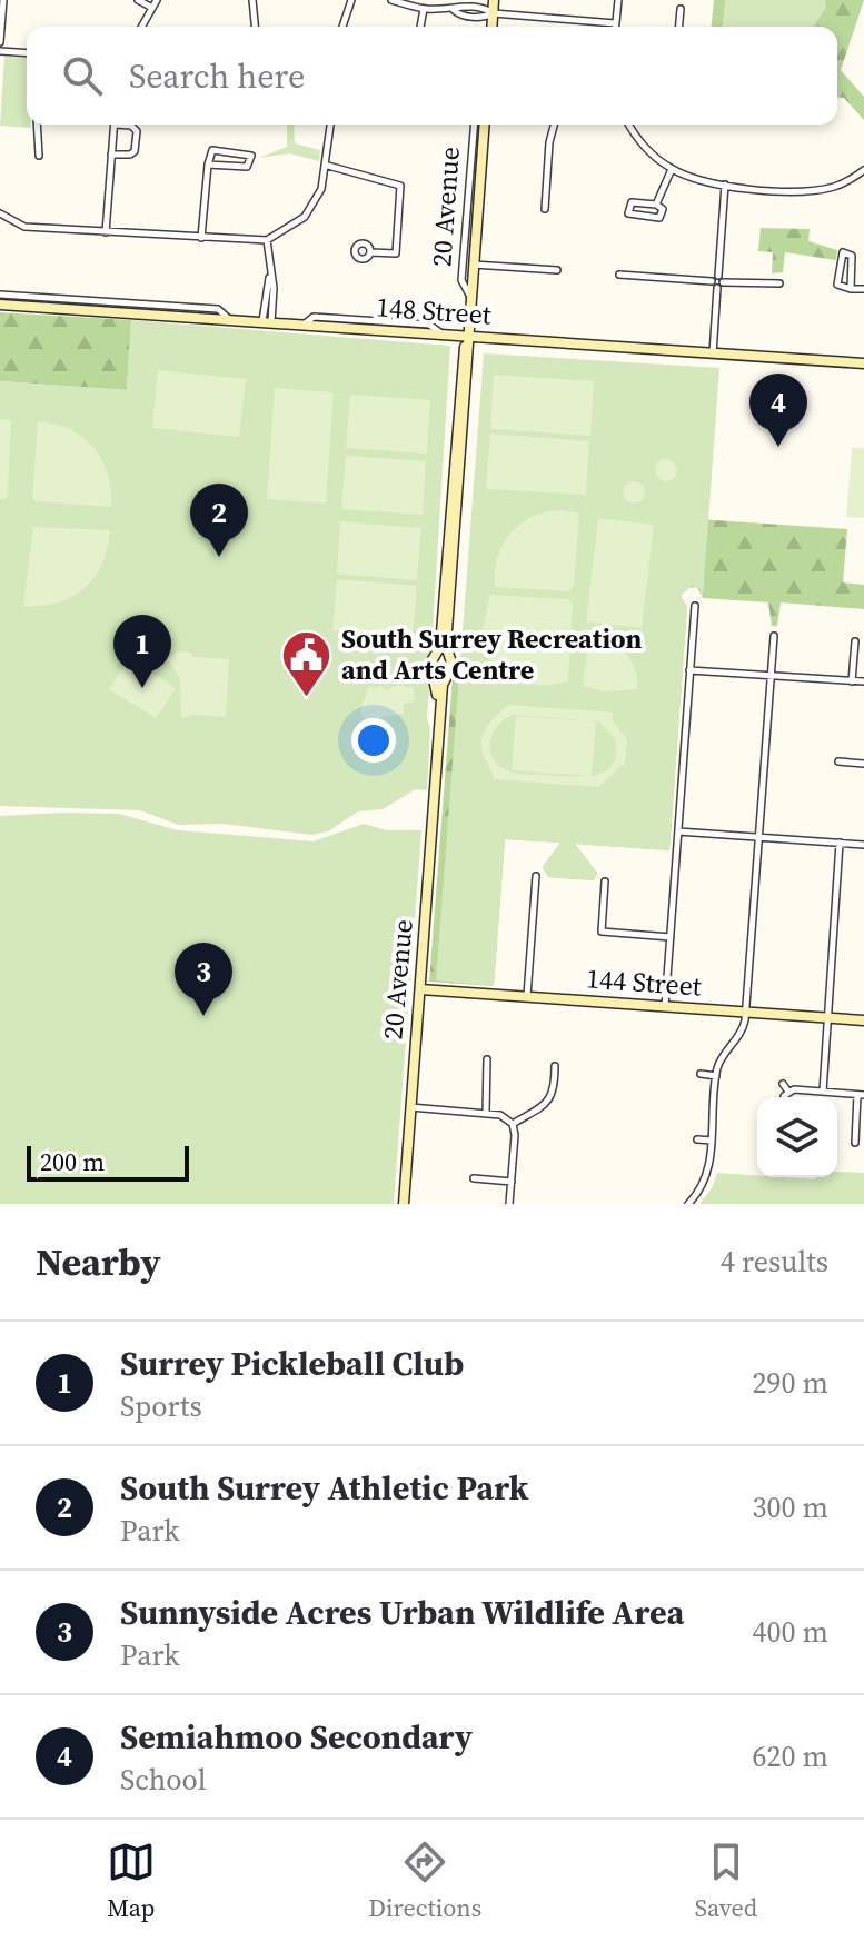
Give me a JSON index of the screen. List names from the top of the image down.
{
  "streets": {
    "street": ["20 Avenue", "148 Street", "144 Street"]
  },
  "crossings": [
    ["20 Avenue", "148 Street"],
    ["20 Avenue", "144 Street"]
  ],
  "places": {
    "public building": ["South Surrey Recreation and Arts Centre"]
  },
  "scale_bar": "200 m",
  "page": {
    "search": "Search here",
    "pins": [
      "4",
      "2",
      "1",
      "3"
    ],
    "scale": "200 m",
    "heading": ["Nearby", "4 results"],
    "list": [
      {
        "mark": "1",
        "name": "Surrey Pickleball Club",
        "note": "Sports",
        "value": "290 m"
      },
      {
        "mark": "2",
        "name": "South Surrey Athletic Park",
        "note": "Park",
        "value": "300 m"
      },
      {
        "mark": "3",
        "name": "Sunnyside Acres Urban Wildlife Area",
        "note": "Park",
        "value": "400 m"
      },
      {
        "mark": "4",
        "name": "Semiahmoo Secondary",
        "note": "School",
        "value": "620 m"
      }
    ],
    "nav": ["Map", "Directions", "Saved"]
  }
}
